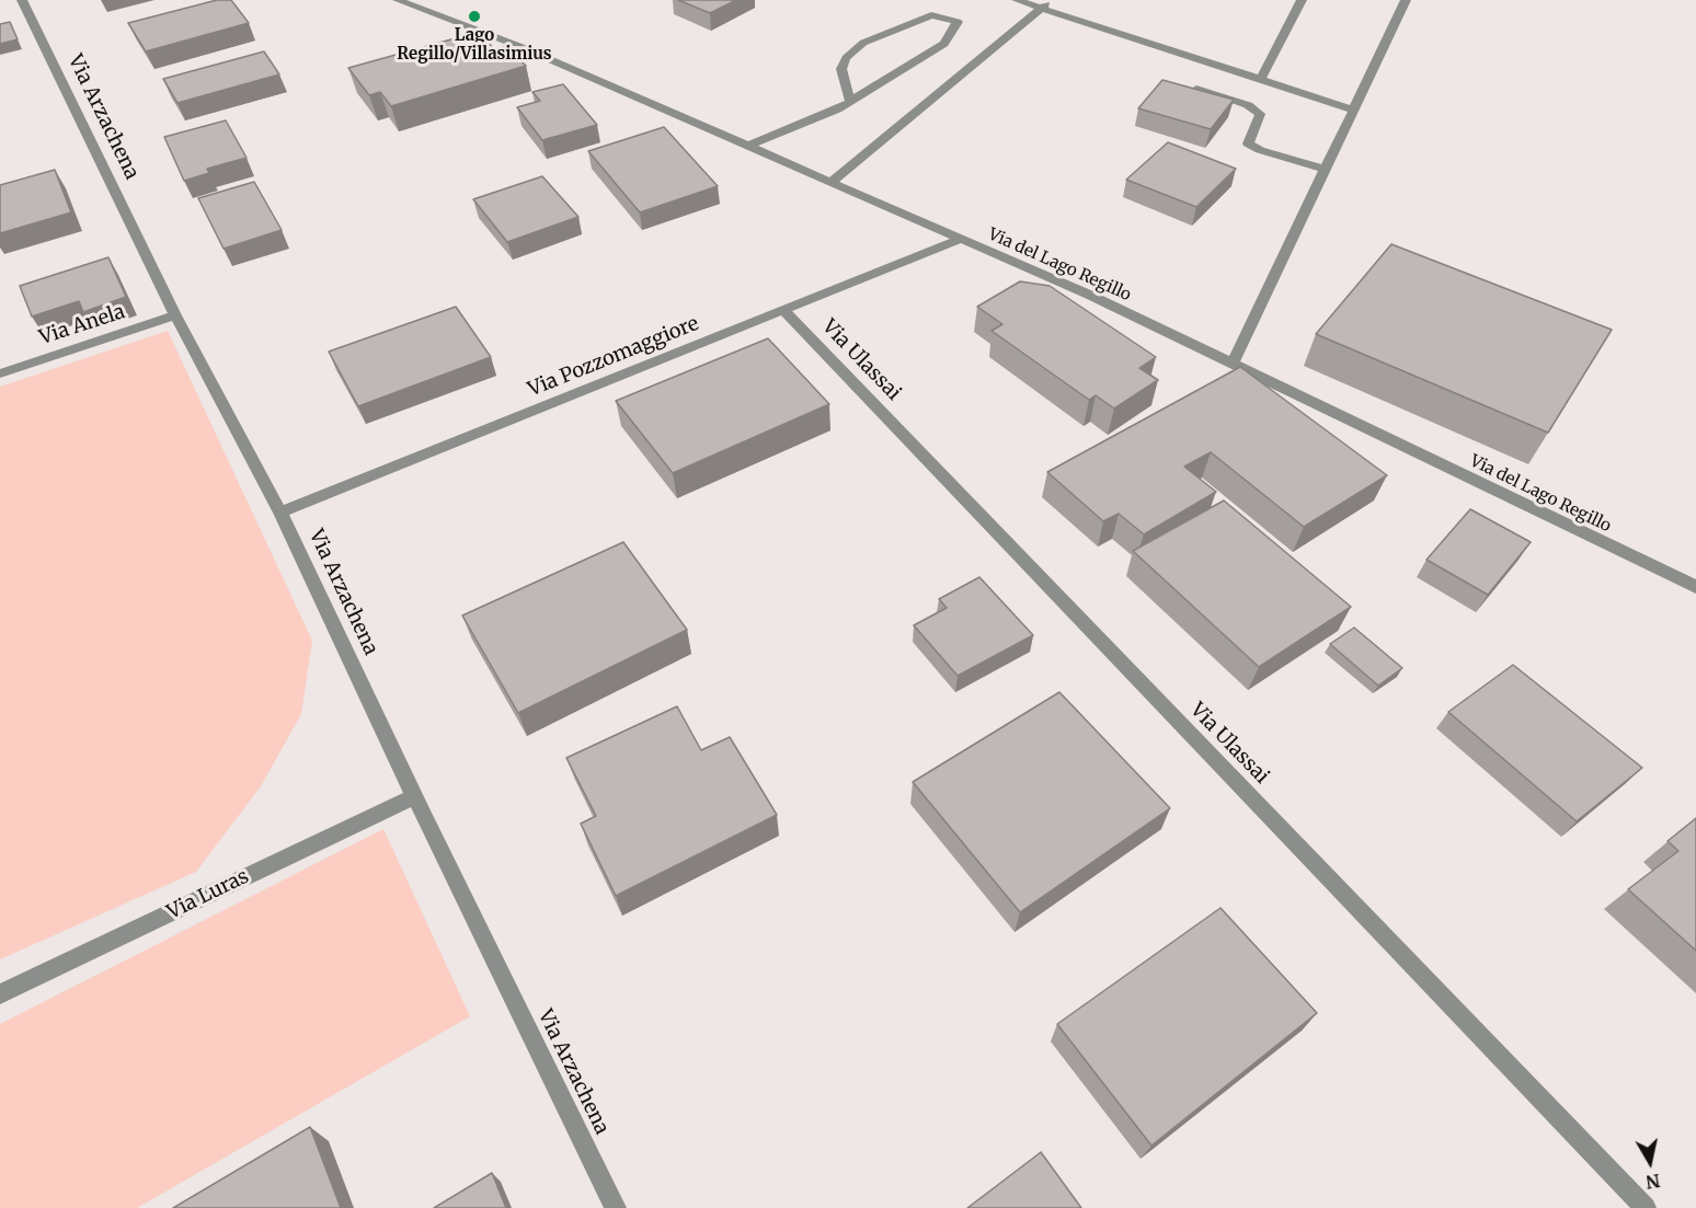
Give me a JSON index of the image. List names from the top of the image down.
{
  "streets": {
    "street": [
      "Via Arzachena",
      "Via del Lago Regillo",
      "Via Anela",
      "Via Pozzomaggiore",
      "Via Ulassai",
      "Via Luras"
    ]
  },
  "crossings": [
    ["Via Arzachena", "Via Anela"],
    ["Via Arzachena", "Via Pozzomaggiore"],
    ["Via Arzachena", "Via Luras"],
    ["Via del Lago Regillo", "Via Pozzomaggiore"],
    ["Via Pozzomaggiore", "Via Ulassai"]
  ],
  "places": ["Lago Regillo/Villasimius"],
  "north": "bottom"
}
